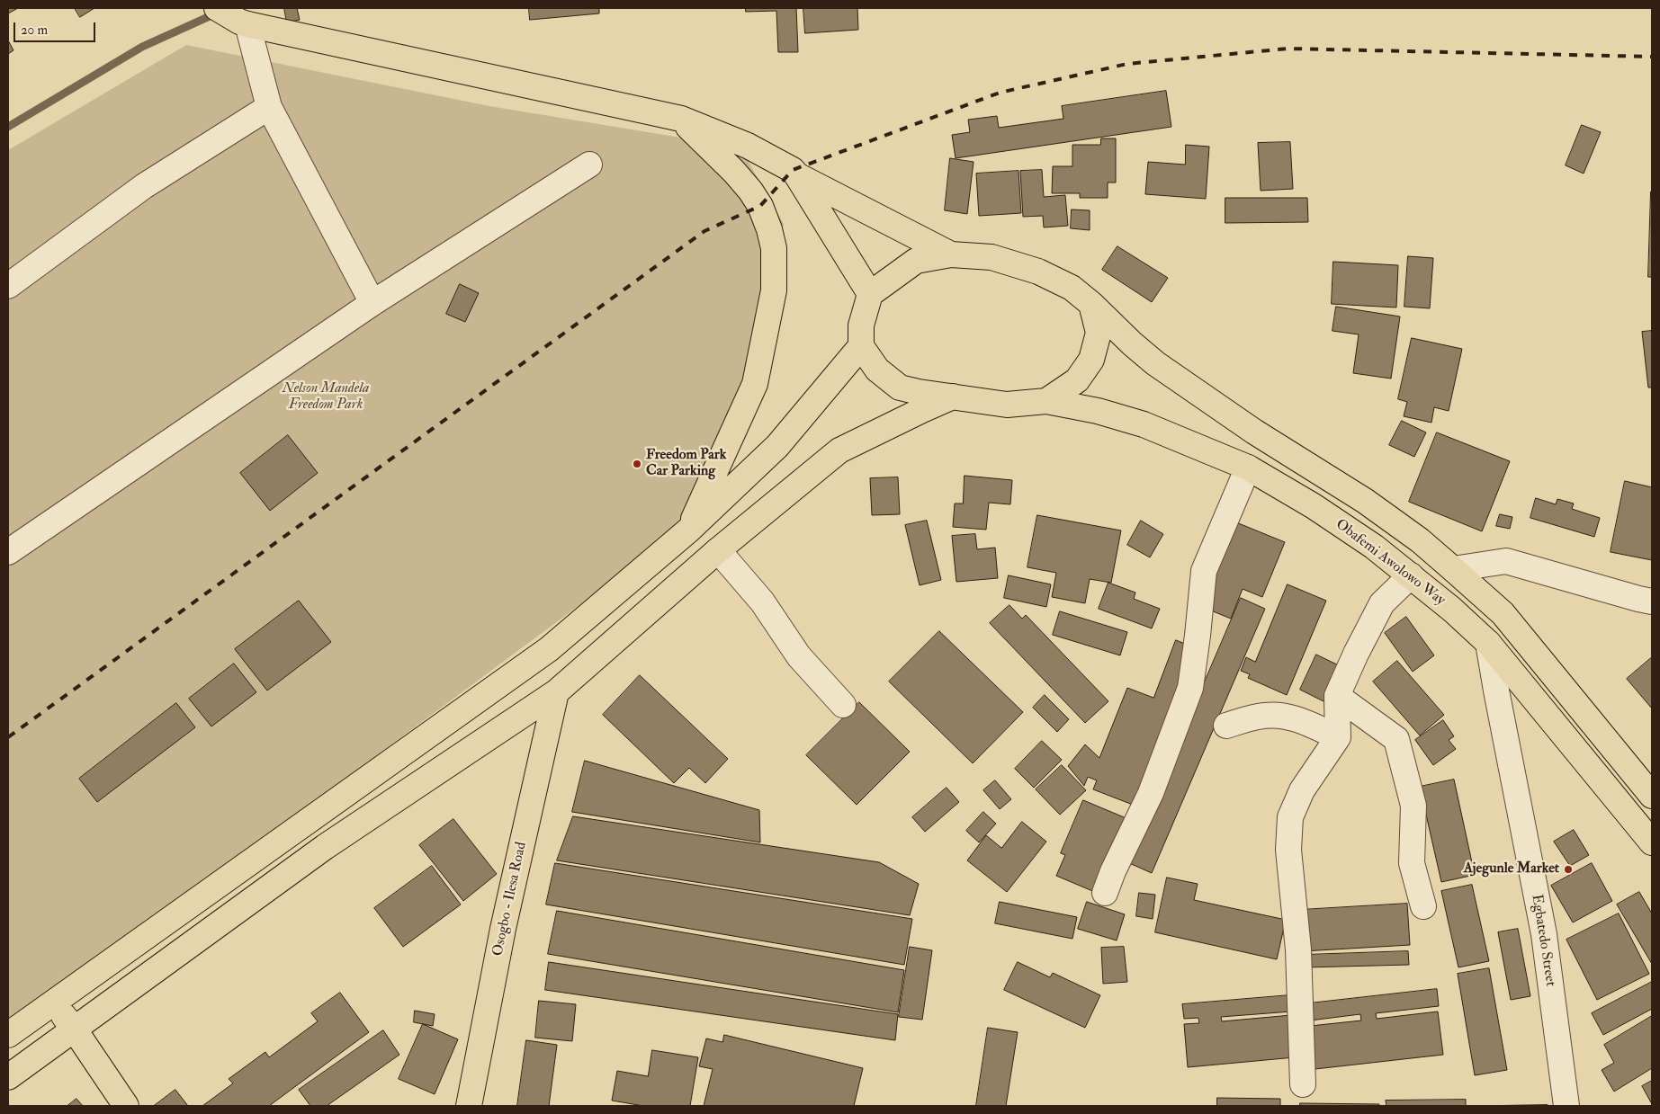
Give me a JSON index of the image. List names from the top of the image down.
{
  "streets": {
    "main road": ["Obafemi Awolowo Way", "Osogbo - Ilesa Road"],
    "street": ["Egbatedo Street"]
  },
  "crossings": [
    ["Obafemi Awolowo Way", "Egbatedo Street"]
  ],
  "parks": ["Nelson Mandela Freedom Park"],
  "places": ["Freedom Park Car Parking", "Ajegunle Market"],
  "scale_bar": "20 m"
}
